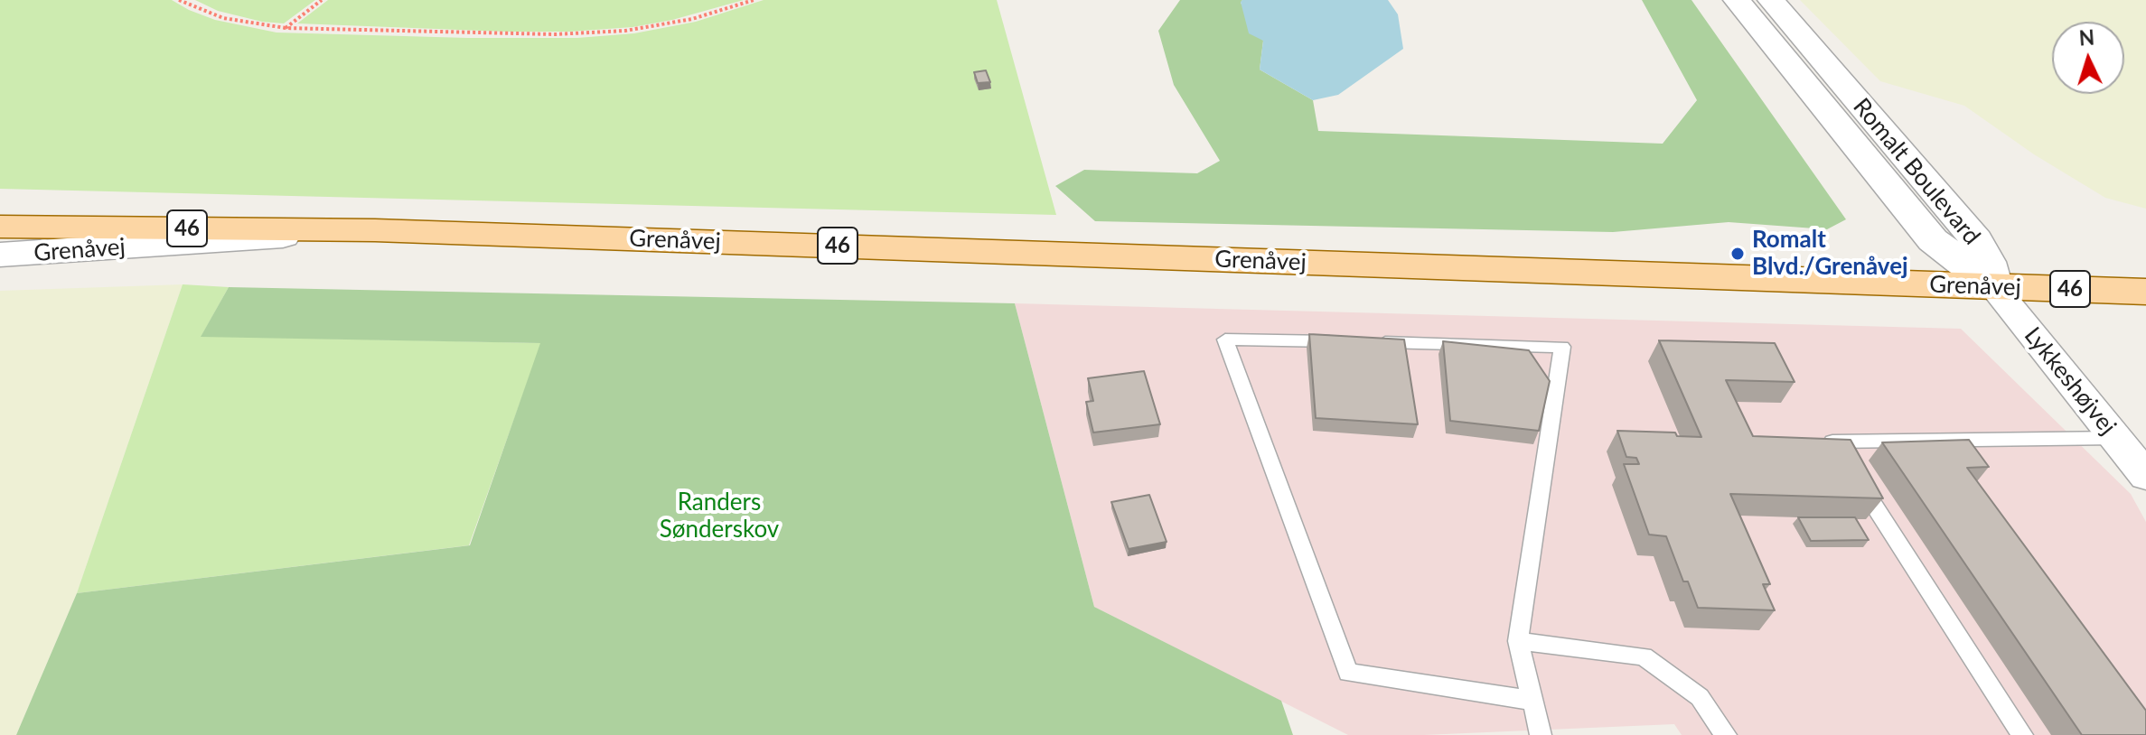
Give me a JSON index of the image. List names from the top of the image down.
{
  "streets": {
    "main road": ["46", "Grenåvej"],
    "street": ["Romalt Boulevard", "Lykkeshøjvej"]
  },
  "crossings": [
    ["Romalt Boulevard", "Grenåvej"],
    ["Romalt Boulevard", "Lykkeshøjvej"],
    ["Grenåvej", "Lykkeshøjvej"]
  ],
  "parks": ["Randers Sønderskov"],
  "places": ["Romalt Blvd./Grenåvej"],
  "north": "top"
}
